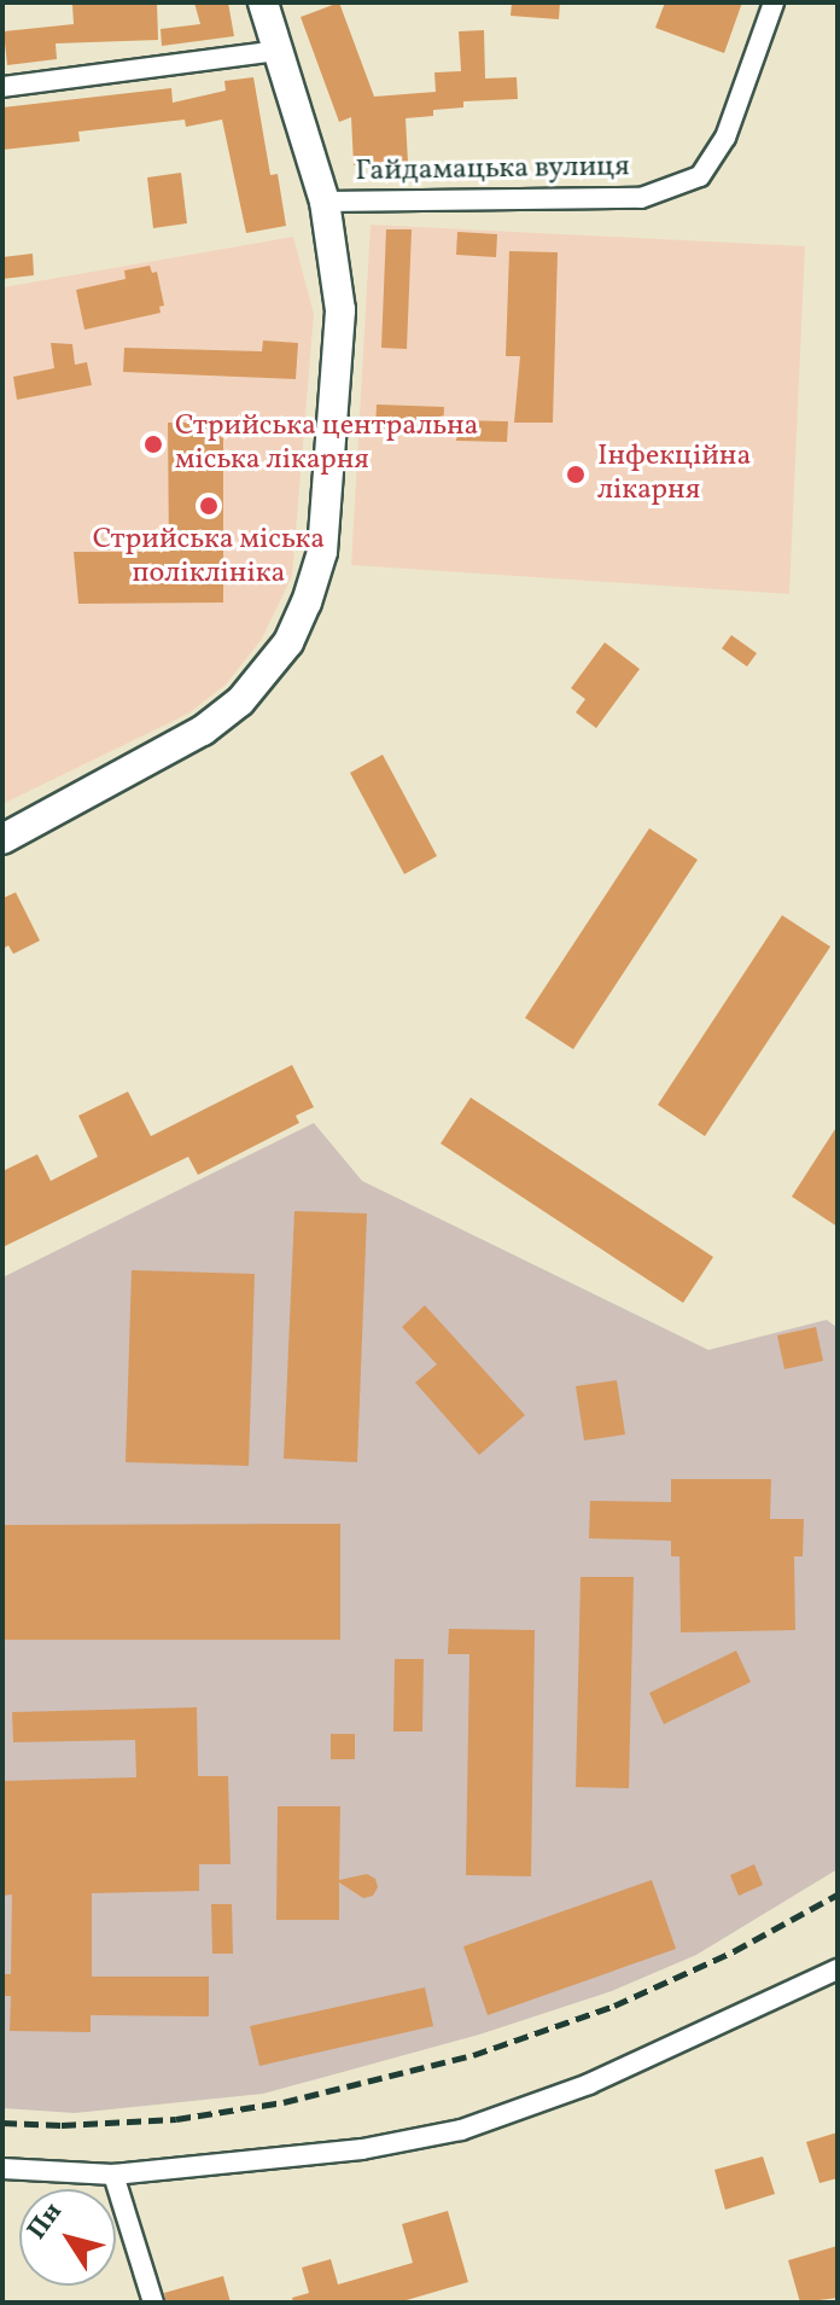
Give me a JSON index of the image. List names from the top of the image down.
{
  "streets": {
    "street": ["Гайдамацька вулиця"]
  },
  "places": ["Стрийська центральна міська лікарня", "Інфекційна лікарня", "Стрийська міська поліклініка"],
  "north": "top left"
}
